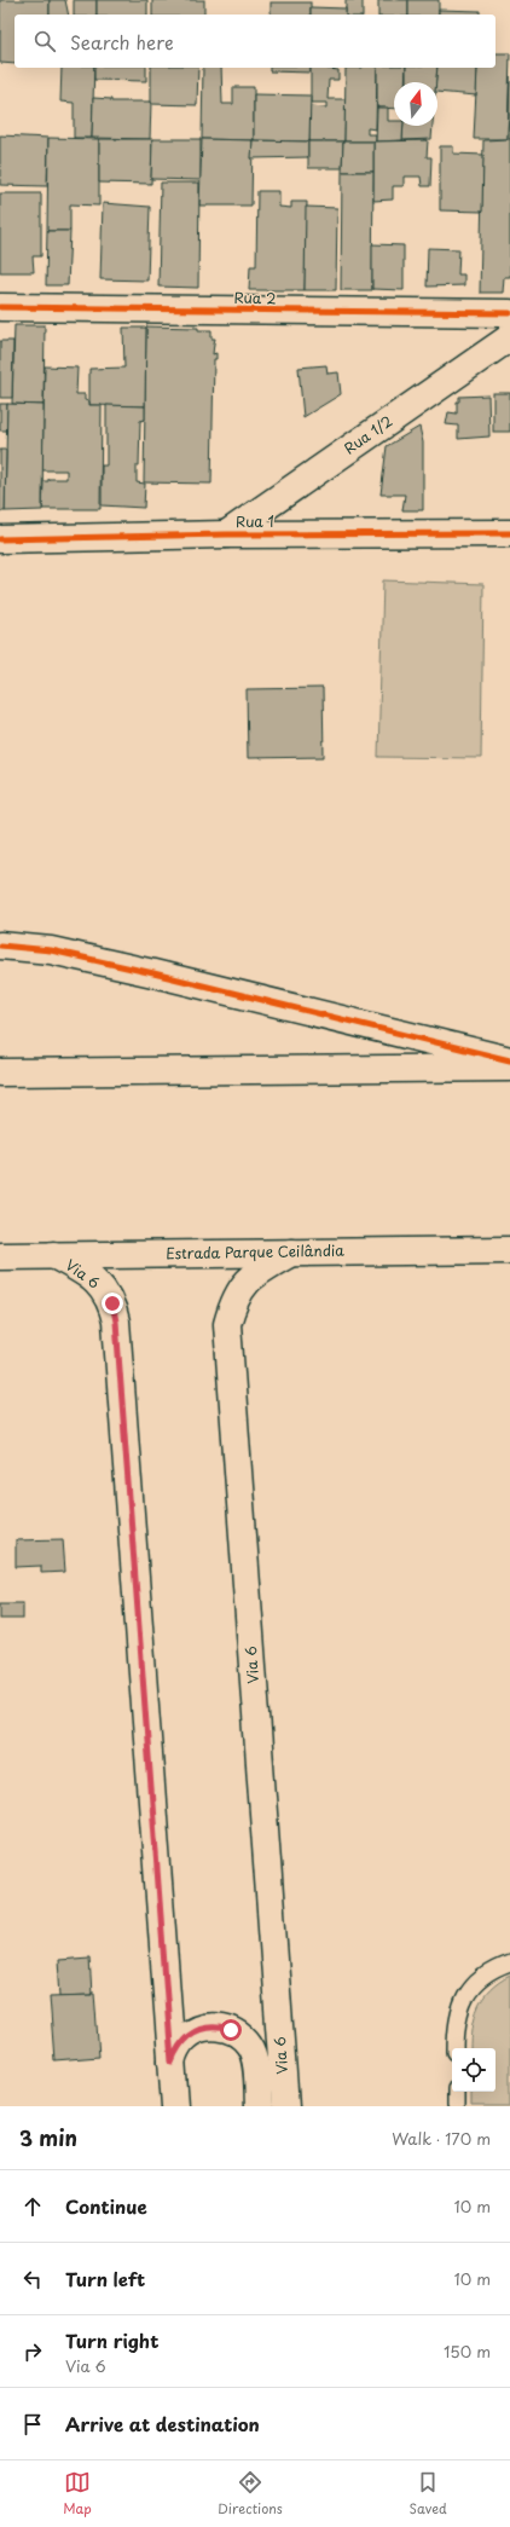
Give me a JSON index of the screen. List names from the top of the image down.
{
  "streets": {
    "main road": [
      "Rua 2",
      "Rua 1/2",
      "Rua 1",
      "Estrada Parque Ceilândia",
      "Via 6"
    ]
  },
  "crossings": [
    ["Rua 1/2", "Rua 1"],
    ["Estrada Parque Ceilândia", "Via 6"]
  ],
  "north": "top",
  "page": {
    "search": "Search here",
    "heading": ["3 min", "Walk · 170 m"],
    "list": [
      ["Continue", "10 m"],
      ["Turn left", "10 m"],
      ["Turn right", "Via 6", "150 m"],
      "Arrive at destination"
    ],
    "nav": ["Map", "Directions", "Saved"]
  }
}
